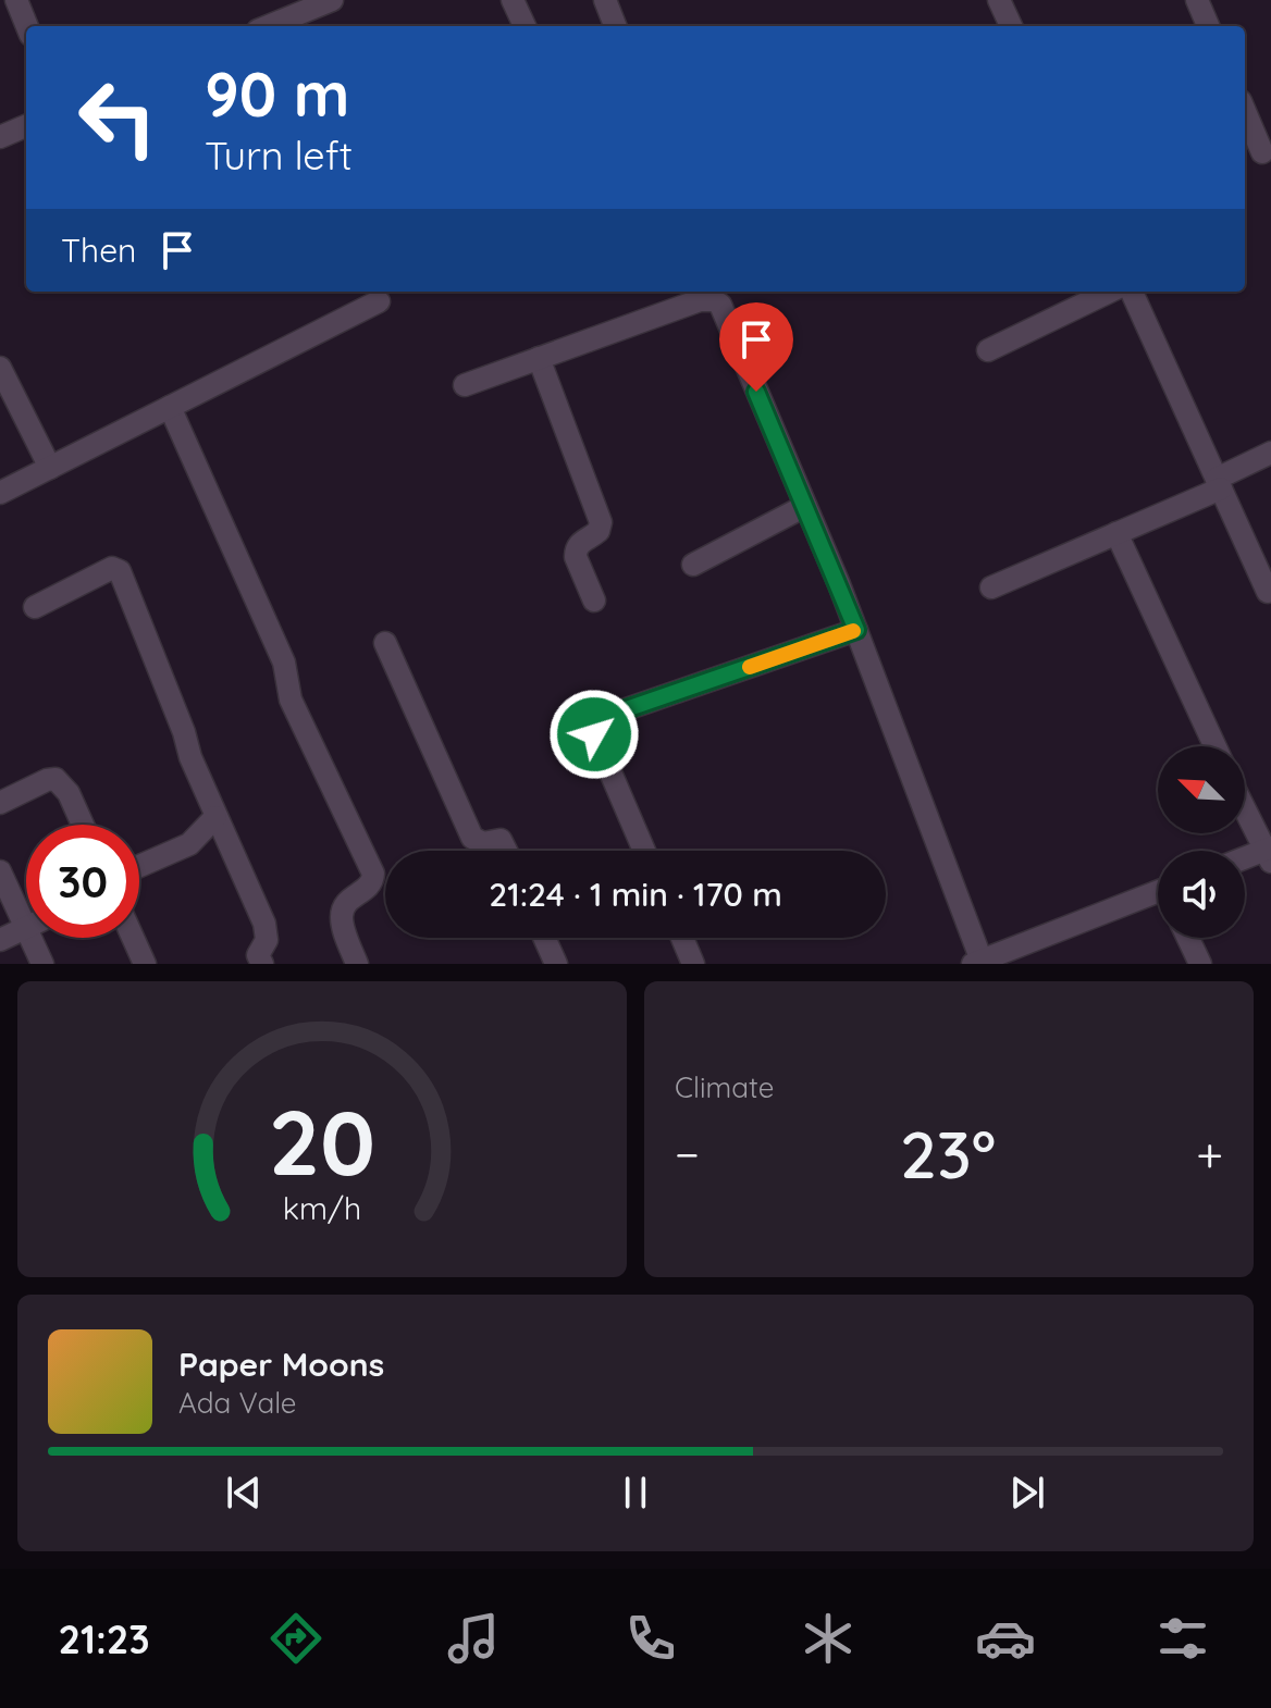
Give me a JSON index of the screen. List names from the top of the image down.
{
  "north": "top left",
  "page": {
    "turn": ["90 m", "Turn left"],
    "then": "Then",
    "limit": "30",
    "trip": "21:24 · 1 min · 170 m",
    "tile": "Climate",
    "heat": ["−", "23°", "+"],
    "song": ["Paper Moons", "Ada Vale"],
    "tabs": "21:23",
    "gauge": ["20", "km/h"]
  }
}
